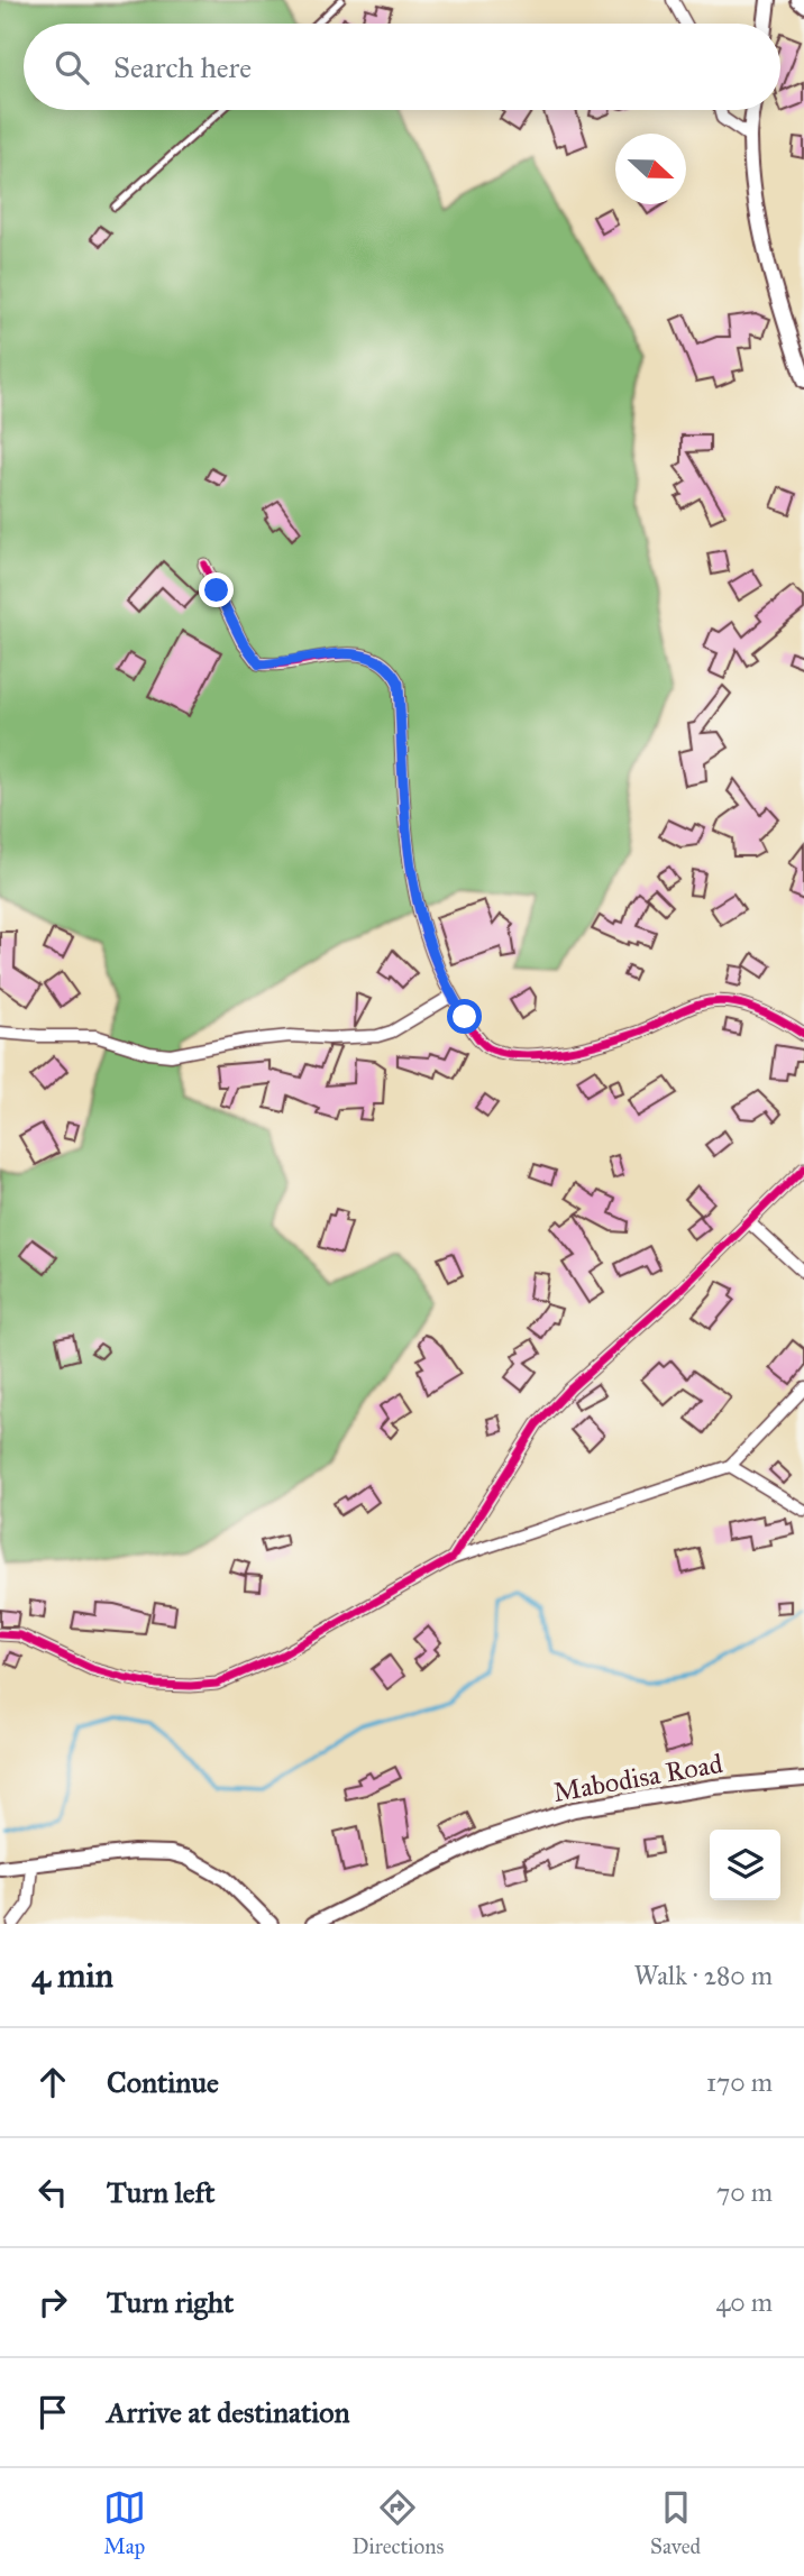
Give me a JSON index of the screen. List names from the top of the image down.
{
  "streets": {
    "street": ["Mabodisa Road"]
  },
  "north": "right",
  "page": {
    "search": "Search here",
    "heading": ["4 min", "Walk · 280 m"],
    "list": [
      ["Continue", "170 m"],
      ["Turn left", "70 m"],
      ["Turn right", "40 m"],
      "Arrive at destination"
    ],
    "nav": ["Map", "Directions", "Saved"]
  }
}
